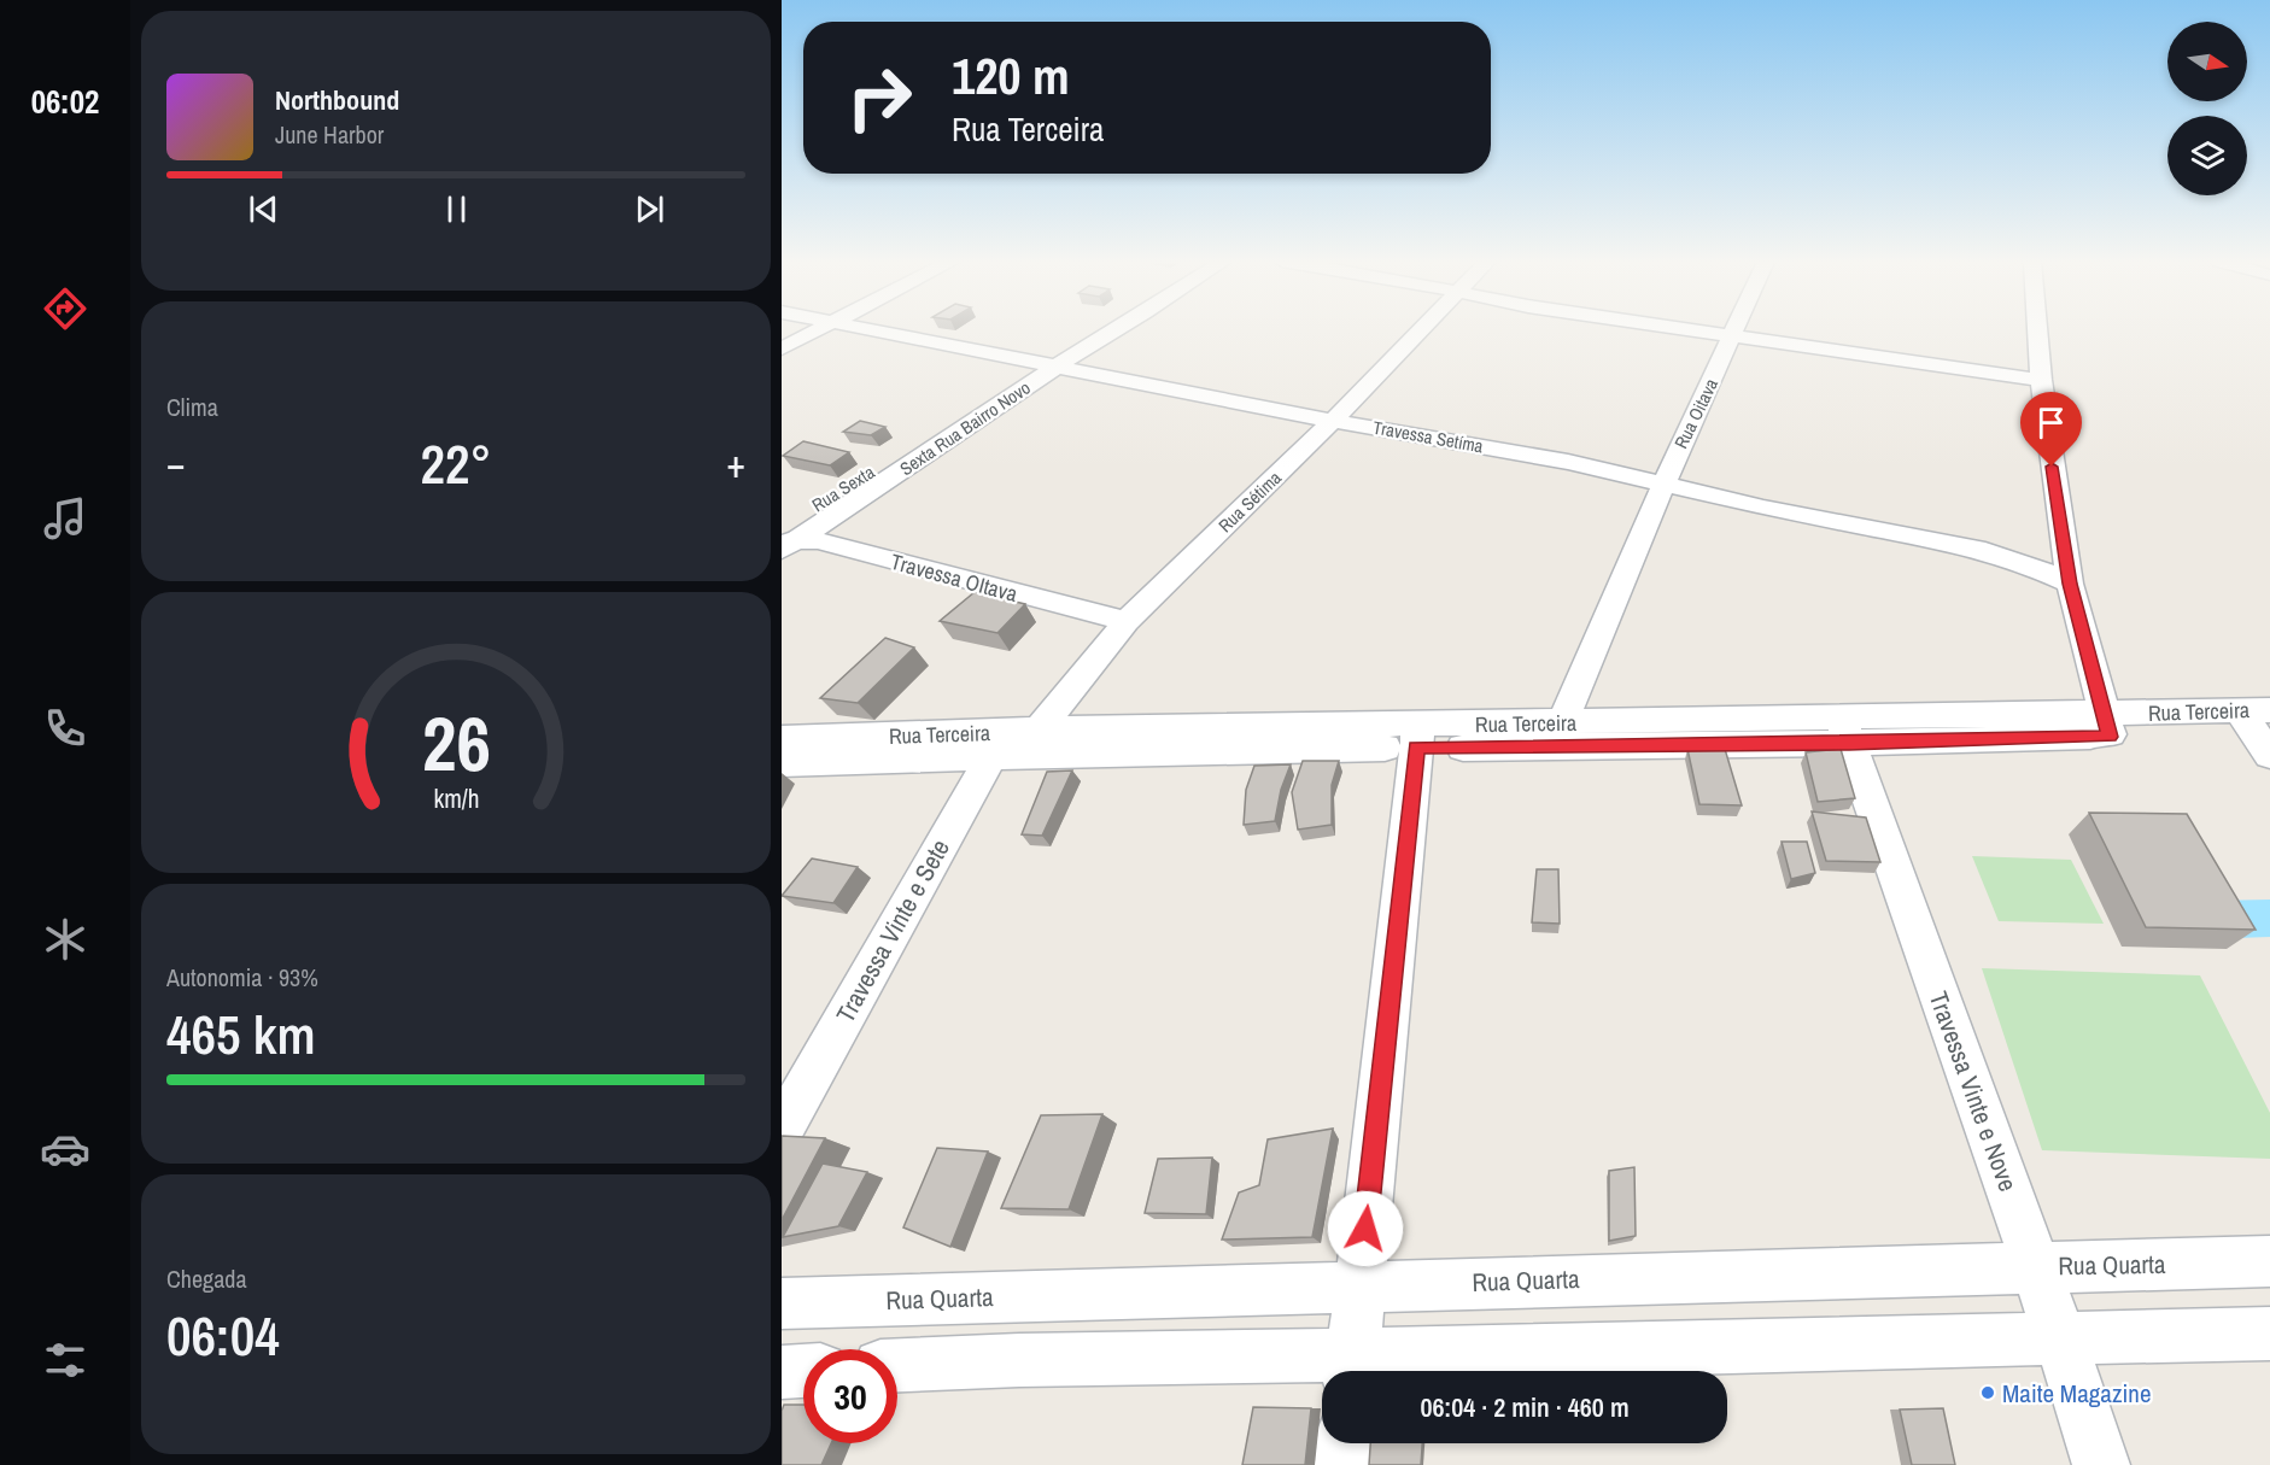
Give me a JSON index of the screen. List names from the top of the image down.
{
  "streets": {
    "street": [
      "Rua Oitava",
      "Sexta Rua Bairro Novo",
      "Travessa Setíma",
      "Rua Sétima",
      "Travessa OItava",
      "Rua Terceira",
      "Travessa Vinte e Sete",
      "Travessa Vinte e Nove",
      "Rua Quarta"
    ]
  },
  "crossings": [
    ["Rua Oitava", "Travessa Setíma"],
    ["Rua Oitava", "Rua Terceira"],
    ["Sexta Rua Bairro Novo", "Travessa Setíma"],
    ["Sexta Rua Bairro Novo", "Travessa OItava"],
    ["Travessa Setíma", "Rua Sétima"],
    ["Rua Sétima", "Travessa OItava"],
    ["Rua Sétima", "Rua Terceira"],
    ["Rua Sétima", "Travessa Vinte e Sete"],
    ["Rua Terceira", "Travessa Vinte e Sete"],
    ["Rua Terceira", "Travessa Vinte e Nove"],
    ["Travessa Vinte e Nove", "Rua Quarta"]
  ],
  "places": ["Maite Magazine"],
  "north": "right",
  "page": {
    "tabs": "06:02",
    "turn": ["120 m", "Rua Terceira"],
    "song": ["Northbound", "June Harbor"],
    "tile": [
      "Clima",
      ["Autonomia · 93%", "465 km"],
      ["Chegada", "06:04"]
    ],
    "heat": ["−", "22°", "+"],
    "limit": "30",
    "trip": "06:04 · 2 min · 460 m",
    "gauge": ["26", "km/h"]
  }
}
